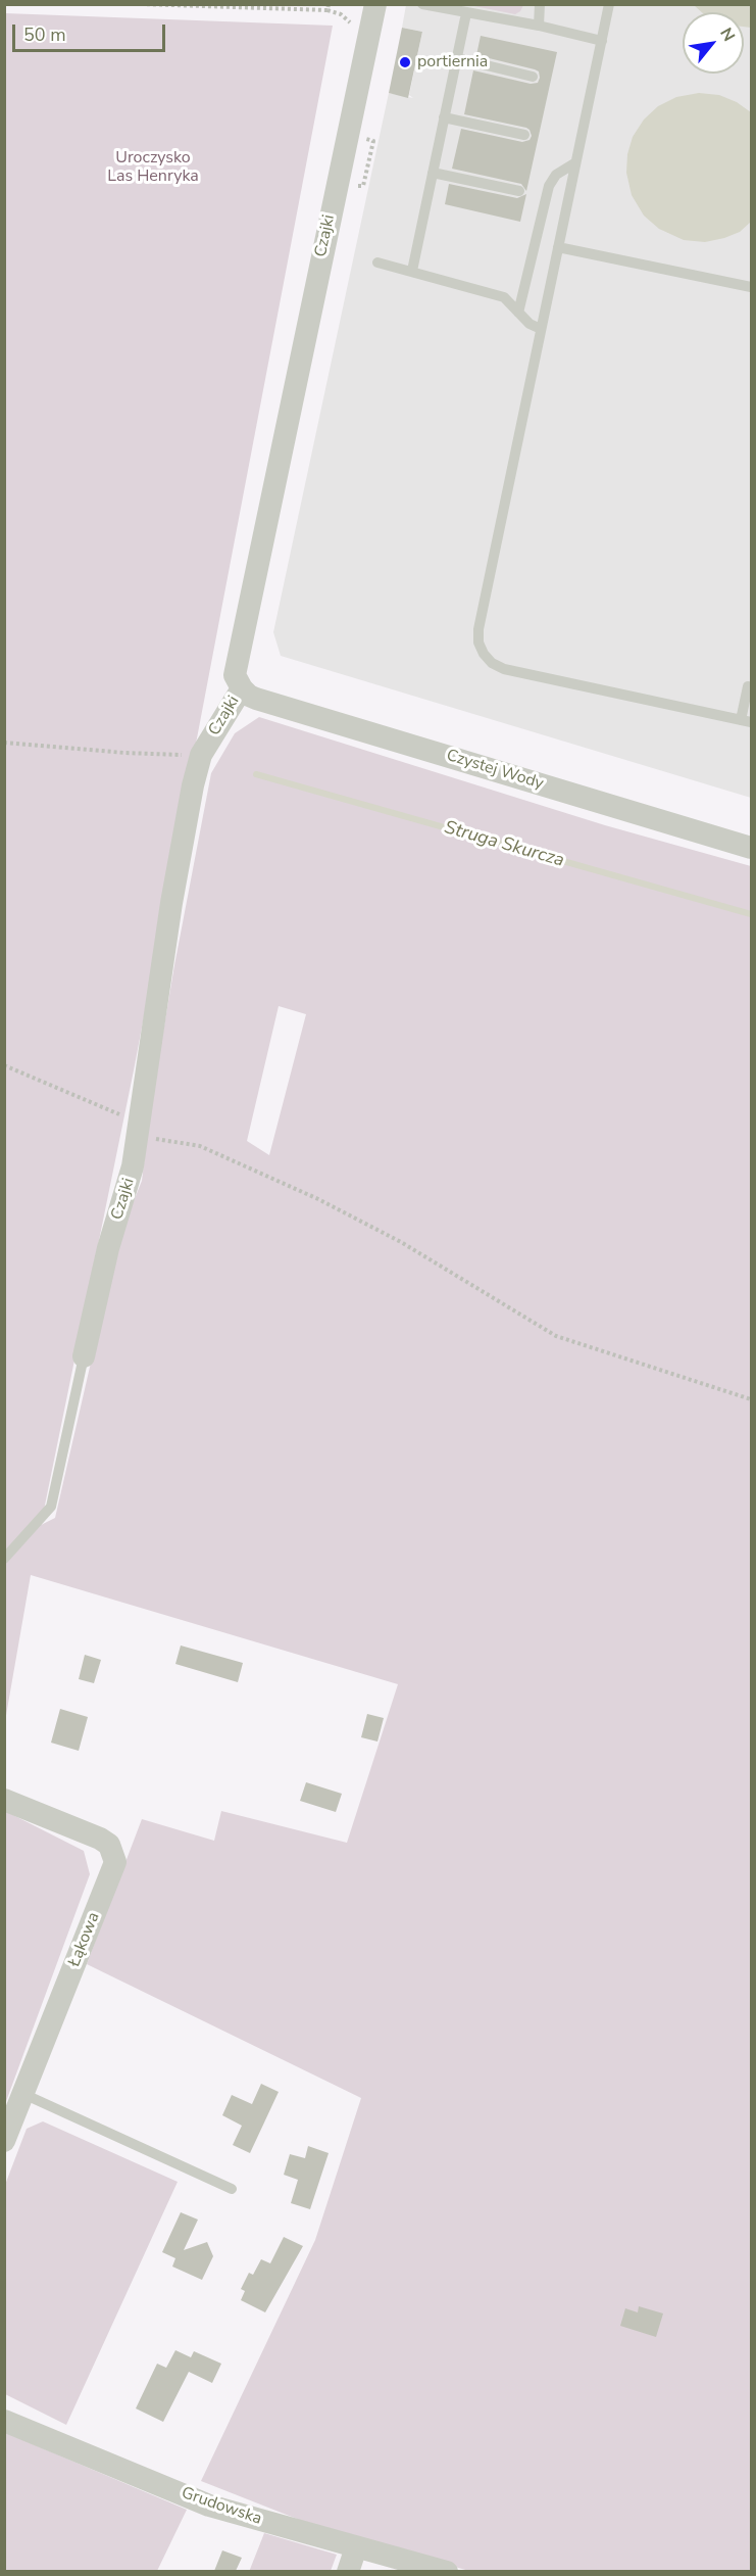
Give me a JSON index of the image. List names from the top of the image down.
{
  "streets": {
    "street": [
      "Czajki",
      "Czystej Wody",
      "Łąkowa",
      "Grudowska"
    ]
  },
  "crossings": [
    ["Czajki", "Czystej Wody"]
  ],
  "water": ["Struga Skurcza"],
  "parks": ["Uroczysko Las Henryka"],
  "places": ["portiernia"],
  "scale_bar": "50 m",
  "north": "top right"
}
